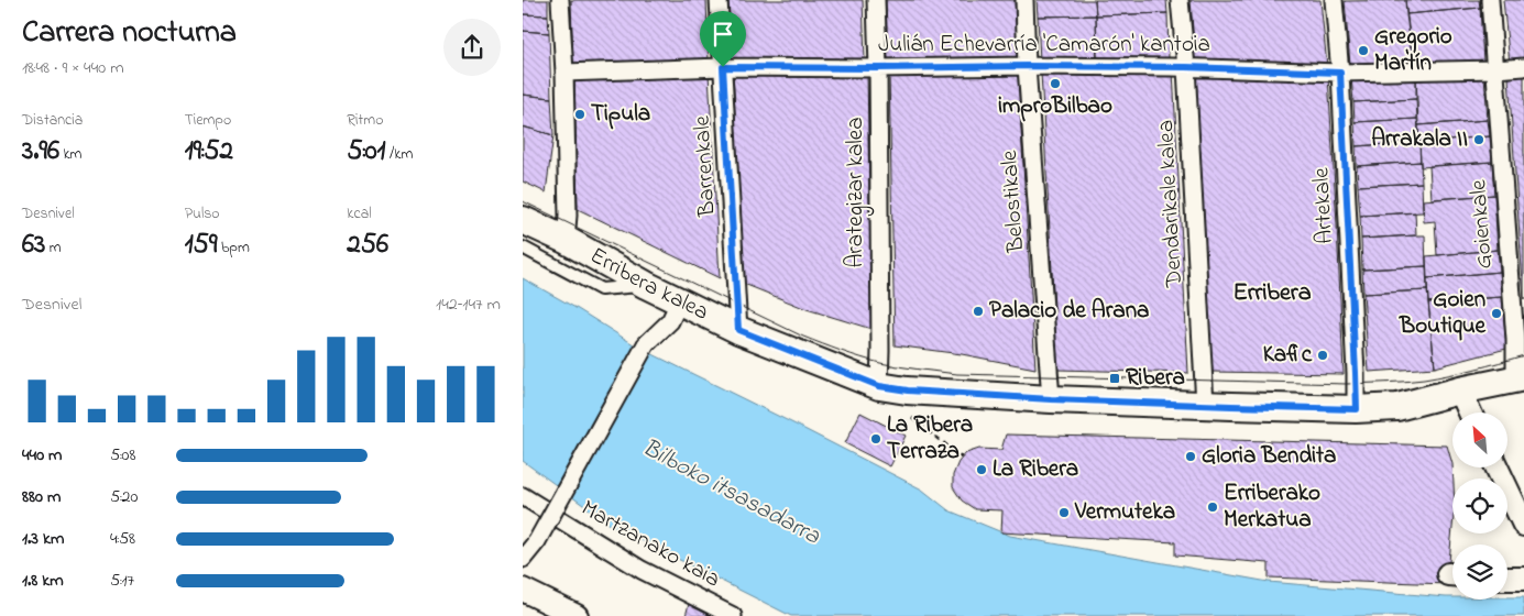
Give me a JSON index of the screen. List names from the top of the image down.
{
  "streets": {
    "street": [
      "Julián Echevarría 'Camarón' kantoia",
      "Barrenkale",
      "Arategizar kalea",
      "Belostikale",
      "Dendarikale kalea",
      "Artekale",
      "Goienkale",
      "Erribera kalea",
      "Martzanako kaia"
    ]
  },
  "crossings": [
    ["Julián Echevarría 'Camarón' kantoia", "Barrenkale"],
    ["Julián Echevarría 'Camarón' kantoia", "Arategizar kalea"],
    ["Julián Echevarría 'Camarón' kantoia", "Belostikale"],
    ["Julián Echevarría 'Camarón' kantoia", "Dendarikale kalea"],
    ["Julián Echevarría 'Camarón' kantoia", "Artekale"],
    ["Julián Echevarría 'Camarón' kantoia", "Goienkale"],
    ["Barrenkale", "Erribera kalea"],
    ["Arategizar kalea", "Erribera kalea"],
    ["Belostikale", "Erribera kalea"],
    ["Dendarikale kalea", "Erribera kalea"],
    ["Artekale", "Erribera kalea"],
    ["Goienkale", "Erribera kalea"]
  ],
  "districts": ["Erribera"],
  "water": ["Bilboko itsasadarra"],
  "places": {
    "other": [
      "Gregorio Martín",
      "improBilbao",
      "Tipula",
      "Arrakala II",
      "Palacio de Arana",
      "Goien Boutique",
      "Kafic",
      "La Ribera Terraza",
      "Gloria Bendita",
      "La Ribera",
      "Erriberako Merkatua",
      "Vermuteka"
    ],
    "transit": ["Ribera"]
  },
  "north": "top left",
  "page": {
    "heading": ["Carrera nocturna", "18:48 · 9 × 440 m"],
    "stats": [
      ["Distancia", "3.96 km"],
      ["Tiempo", "19:52"],
      ["Ritmo", "5:01 /km"],
      ["Desnivel", "63 m"],
      ["Pulso", "159 bpm"],
      ["kcal", "256"]
    ],
    "chart": ["Desnivel", "142–147 m"],
    "list": [
      {
        "name": "440 m",
        "note": "5:08"
      },
      {
        "name": "880 m",
        "note": "5:20"
      },
      {
        "name": "1.3 km",
        "note": "4:58"
      },
      {
        "name": "1.8 km",
        "note": "5:17"
      }
    ]
  }
}
